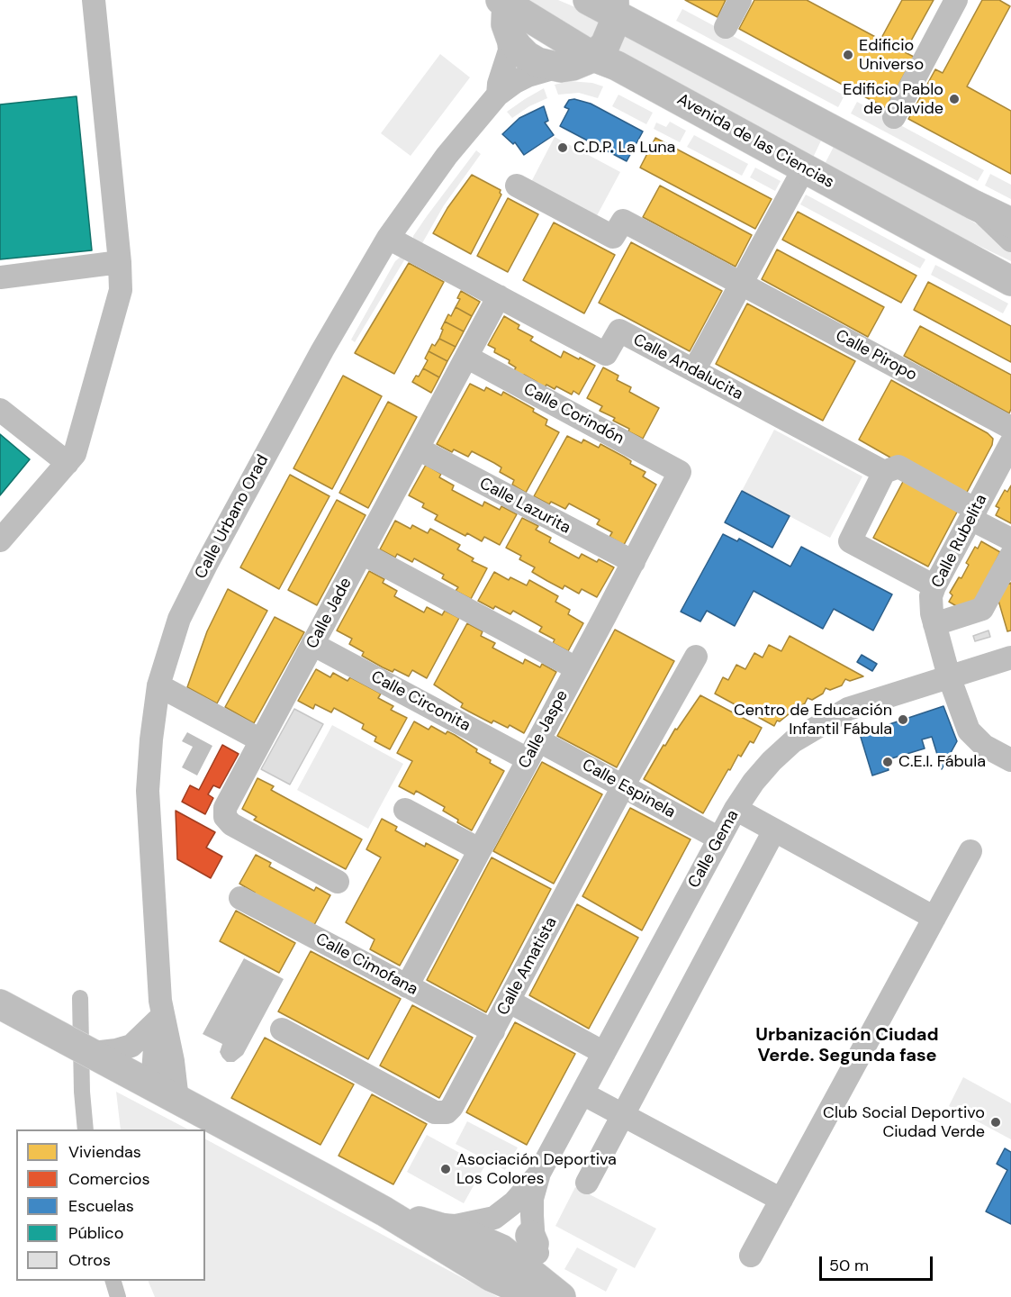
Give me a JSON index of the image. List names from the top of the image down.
{
  "streets": {
    "main road": ["Avenida de las Ciencias"],
    "street": [
      "Calle Piropo",
      "Calle Andalucita",
      "Calle Corindón",
      "Calle Lazurita",
      "Calle Urbano Orad",
      "Calle Rubelita",
      "Calle Jade",
      "Calle Circonita",
      "Calle Jaspe",
      "Calle Espinela",
      "Calle Gema",
      "Calle Cimofana",
      "Calle Amatista"
    ]
  },
  "crossings": [
    ["Calle Andalucita", "Calle Urbano Orad"],
    ["Calle Andalucita", "Calle Rubelita"],
    ["Calle Andalucita", "Calle Jade"],
    ["Calle Corindón", "Calle Jade"],
    ["Calle Corindón", "Calle Jaspe"],
    ["Calle Lazurita", "Calle Jade"],
    ["Calle Lazurita", "Calle Jaspe"],
    ["Calle Rubelita", "Calle Gema"],
    ["Calle Jade", "Calle Circonita"],
    ["Calle Circonita", "Calle Jaspe"],
    ["Calle Circonita", "Calle Espinela"],
    ["Calle Jaspe", "Calle Espinela"],
    ["Calle Jaspe", "Calle Cimofana"],
    ["Calle Espinela", "Calle Gema"],
    ["Calle Espinela", "Calle Amatista"],
    ["Calle Cimofana", "Calle Amatista"]
  ],
  "districts": ["Urbanización Ciudad Verde. Segunda fase"],
  "places": [
    "Edificio Universo",
    "Edificio Pablo de Olavide",
    "C.D.P. La Luna",
    "Centro de Educación Infantil Fábula",
    "C.E.I. Fábula",
    "Club Social Deportivo Ciudad Verde",
    "Asociación Deportiva Los Colores"
  ],
  "legend": [
    "Viviendas",
    "Comercios",
    "Escuelas",
    "Público",
    "Otros"
  ],
  "scale_bar": "50 m"
}
